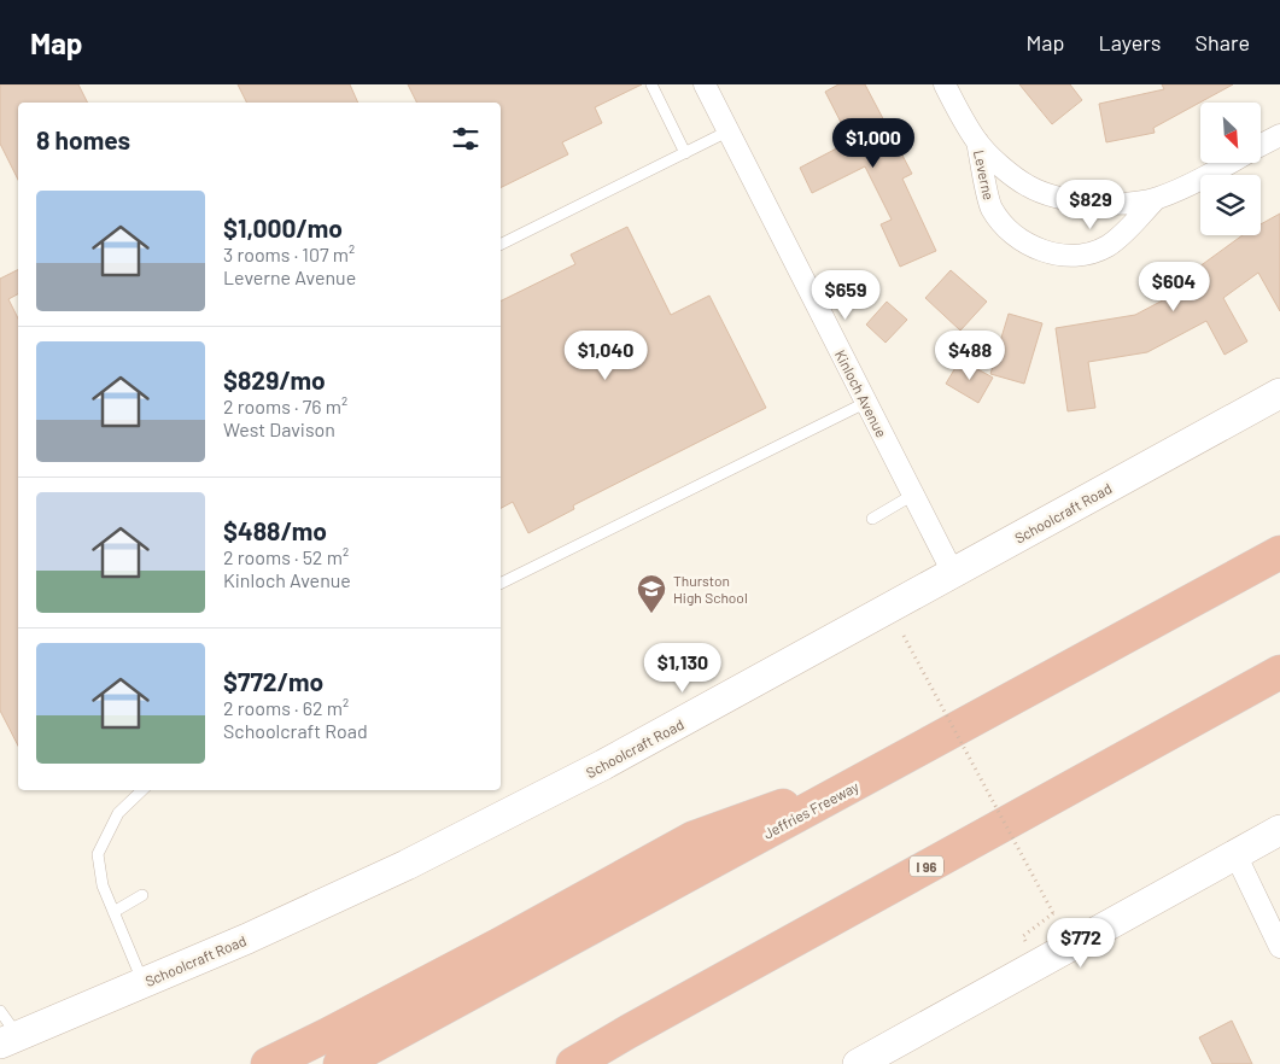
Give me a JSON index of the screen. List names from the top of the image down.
{
  "streets": {
    "highway": ["Jeffries Freeway", "I 96"],
    "main road": ["Schoolcraft Road"],
    "street": ["Leverne", "Kinloch Avenue"]
  },
  "crossings": [
    ["Kinloch Avenue", "Schoolcraft Road"]
  ],
  "places": {
    "school or university": ["Thurston High School"]
  },
  "north": "bottom right",
  "page": {
    "header": "Map",
    "nav": ["Map", "Layers", "Share"],
    "heading": "8 homes",
    "price": [
      "$1,000",
      "$829",
      "$604",
      "$659",
      "$1,040",
      "$488",
      "$1,130",
      "$772"
    ],
    "list": [
      {
        "name": "$1,000/mo",
        "note": "3 rooms · 107 m² · Leverne Avenue"
      },
      {
        "name": "$829/mo",
        "note": "2 rooms · 76 m² · West Davison"
      },
      {
        "name": "$488/mo",
        "note": "2 rooms · 52 m² · Kinloch Avenue"
      },
      {
        "name": "$772/mo",
        "note": "2 rooms · 62 m² · Schoolcraft Road"
      }
    ]
  }
}
